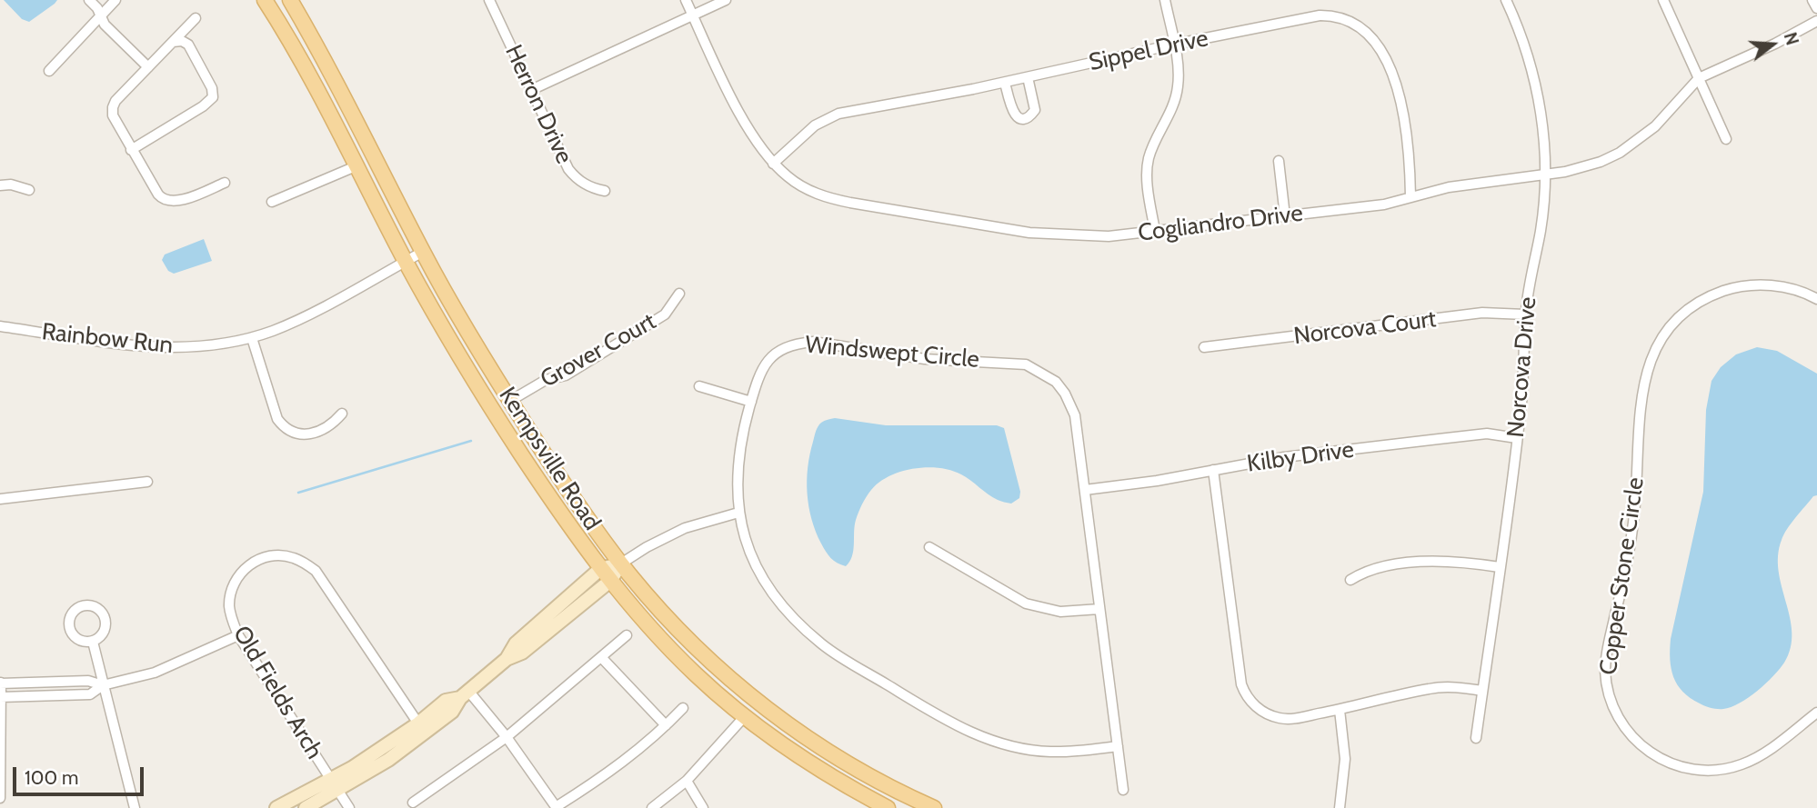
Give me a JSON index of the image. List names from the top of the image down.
{
  "streets": {
    "main road": ["Kempsville Road"],
    "street": [
      "Sippel Drive",
      "Herron Drive",
      "Cogliandro Drive",
      "Norcova Court",
      "Rainbow Run",
      "Grover Court",
      "Windswept Circle",
      "Norcova Drive",
      "Kilby Drive",
      "Copper Stone Circle",
      "Old Fields Arch"
    ]
  },
  "crossings": [
    ["Sippel Drive", "Cogliandro Drive"],
    ["Cogliandro Drive", "Norcova Drive"],
    ["Norcova Court", "Norcova Drive"],
    ["Rainbow Run", "Kempsville Road"],
    ["Grover Court", "Kempsville Road"],
    ["Windswept Circle", "Kilby Drive"],
    ["Norcova Drive", "Kilby Drive"]
  ],
  "scale_bar": "100 m",
  "north": "right"
}
